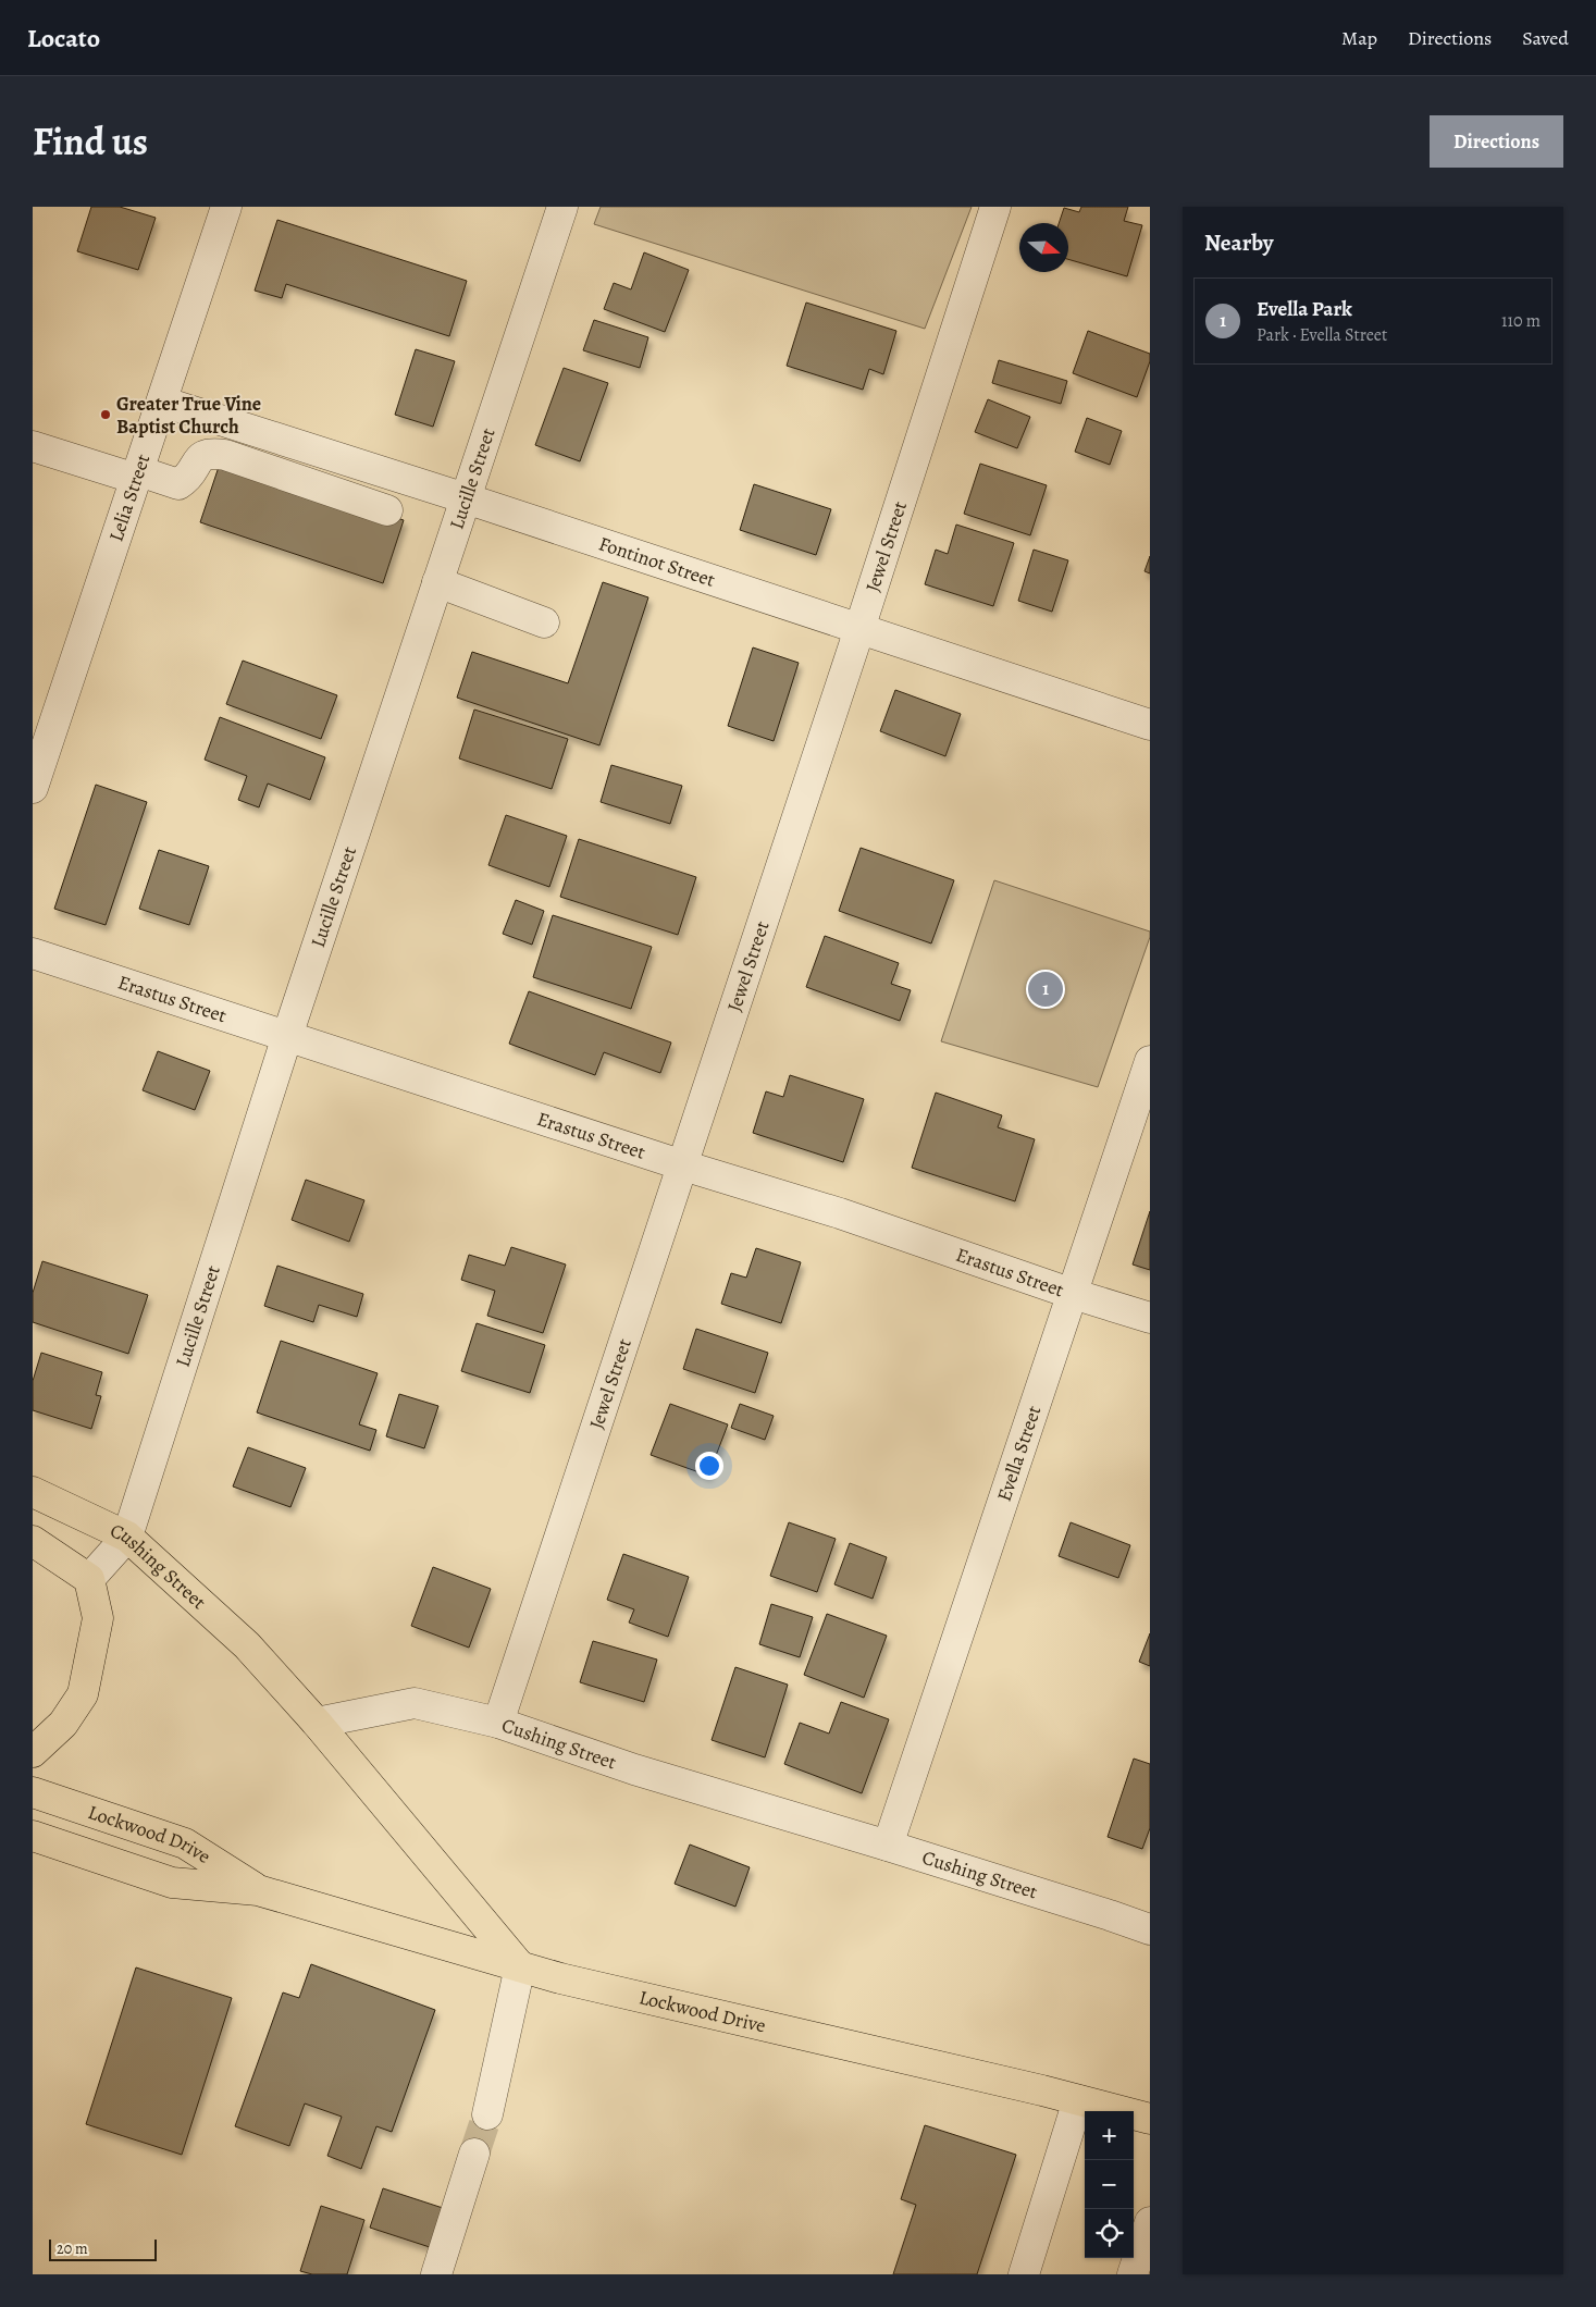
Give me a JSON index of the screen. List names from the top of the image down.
{
  "streets": {
    "main road": ["Cushing Street", "Lockwood Drive"],
    "street": [
      "Lucille Street",
      "Lelia Street",
      "Jewel Street",
      "Fontinot Street",
      "Erastus Street",
      "Evella Street"
    ]
  },
  "crossings": [
    ["Lucille Street", "Fontinot Street"],
    ["Lucille Street", "Erastus Street"],
    ["Lucille Street", "Cushing Street"],
    ["Lelia Street", "Fontinot Street"],
    ["Jewel Street", "Fontinot Street"],
    ["Jewel Street", "Erastus Street"],
    ["Jewel Street", "Cushing Street"],
    ["Erastus Street", "Evella Street"],
    ["Evella Street", "Cushing Street"]
  ],
  "places": ["Greater True Vine Baptist Church"],
  "scale_bar": "20 m",
  "north": "right",
  "page": {
    "header": "Locato",
    "nav": ["Map", "Directions", "Saved"],
    "title": "Find us",
    "buttons": "Directions",
    "heading": "Nearby",
    "list": [
      {
        "mark": "1",
        "name": "Evella Park",
        "note": "Park · Evella Street",
        "value": "110 m"
      }
    ],
    "pins": "1",
    "map_buttons": ["+", "−"],
    "scale": "20 m"
  }
}
